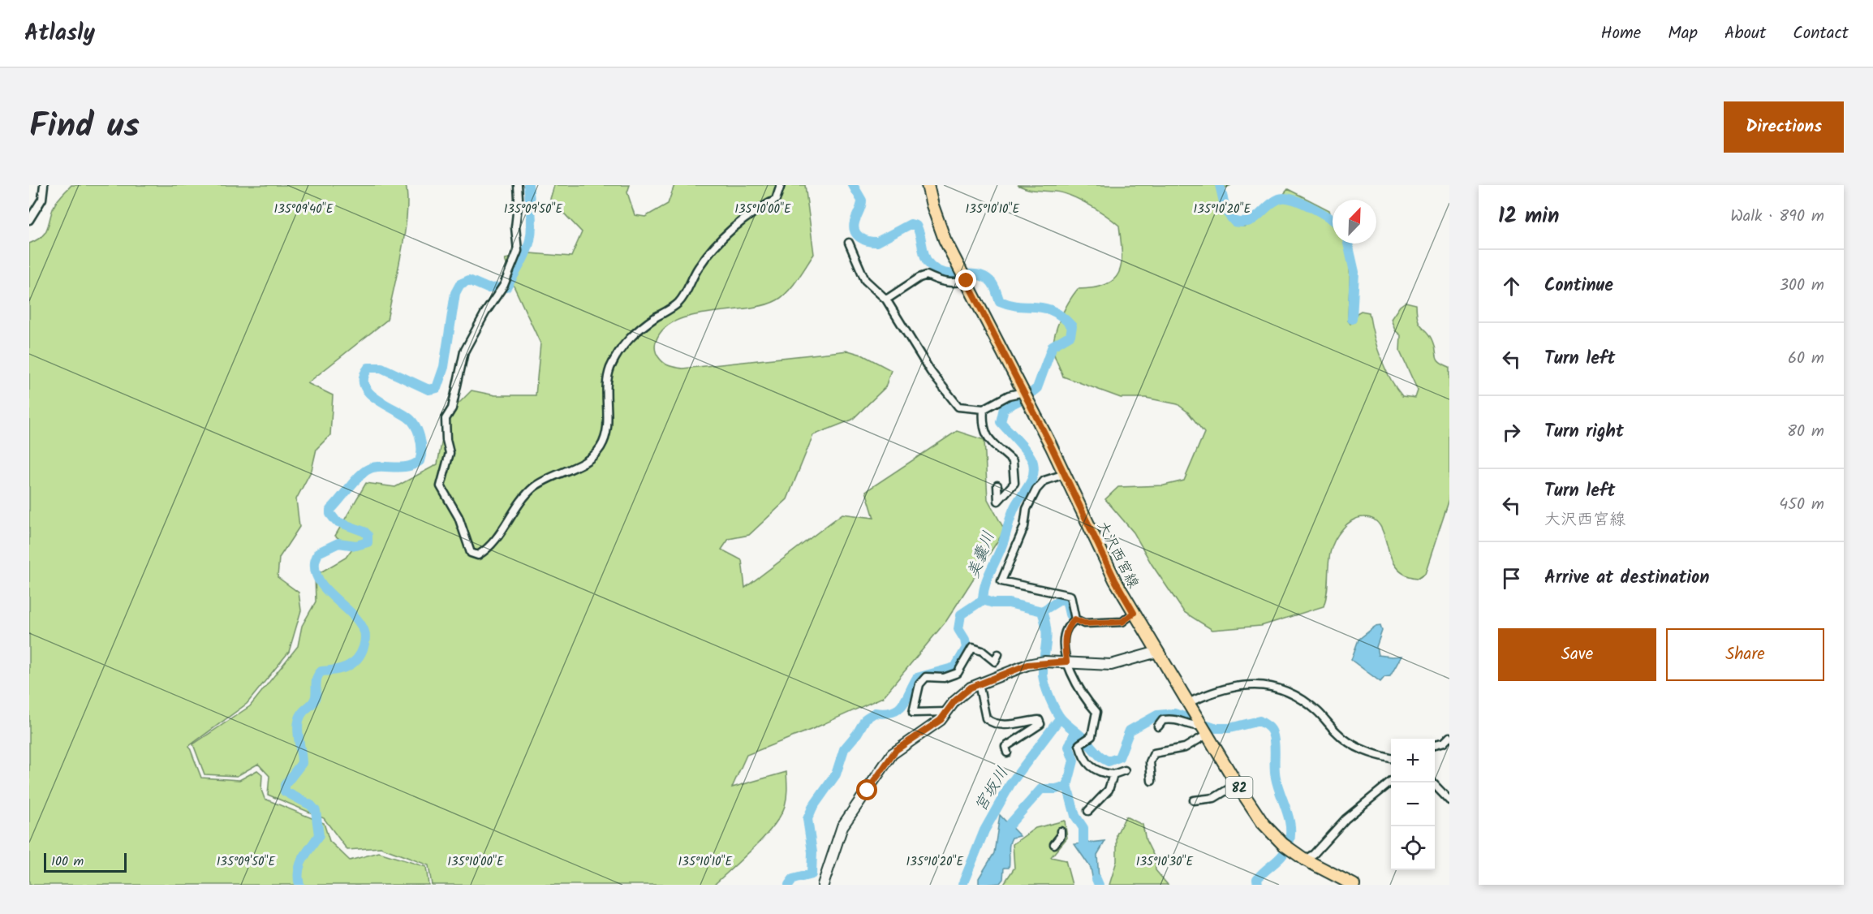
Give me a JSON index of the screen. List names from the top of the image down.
{
  "streets": {
    "main road": ["大沢西宮線", "82"]
  },
  "water": ["美嚢川", "宮坂川"],
  "scale_bar": "100 m",
  "north": "top right",
  "page": {
    "header": "Atlasly",
    "nav": [
      "Home",
      "Map",
      "About",
      "Contact"
    ],
    "title": "Find us",
    "buttons": [
      "Directions",
      ["Save", "Share"]
    ],
    "heading": ["12 min", "Walk · 890 m"],
    "list": [
      ["Continue", "300 m"],
      ["Turn left", "60 m"],
      ["Turn right", "80 m"],
      ["Turn left", "大沢西宮線", "450 m"],
      "Arrive at destination"
    ],
    "map_buttons": ["+", "−"],
    "scale": "100 m"
  },
  "coordinates": [
    "135°09'40\"E",
    "135°09'50\"E",
    "135°10'00\"E",
    "135°10'10\"E",
    "135°10'20\"E",
    "135°10'30\"E"
  ]
}
